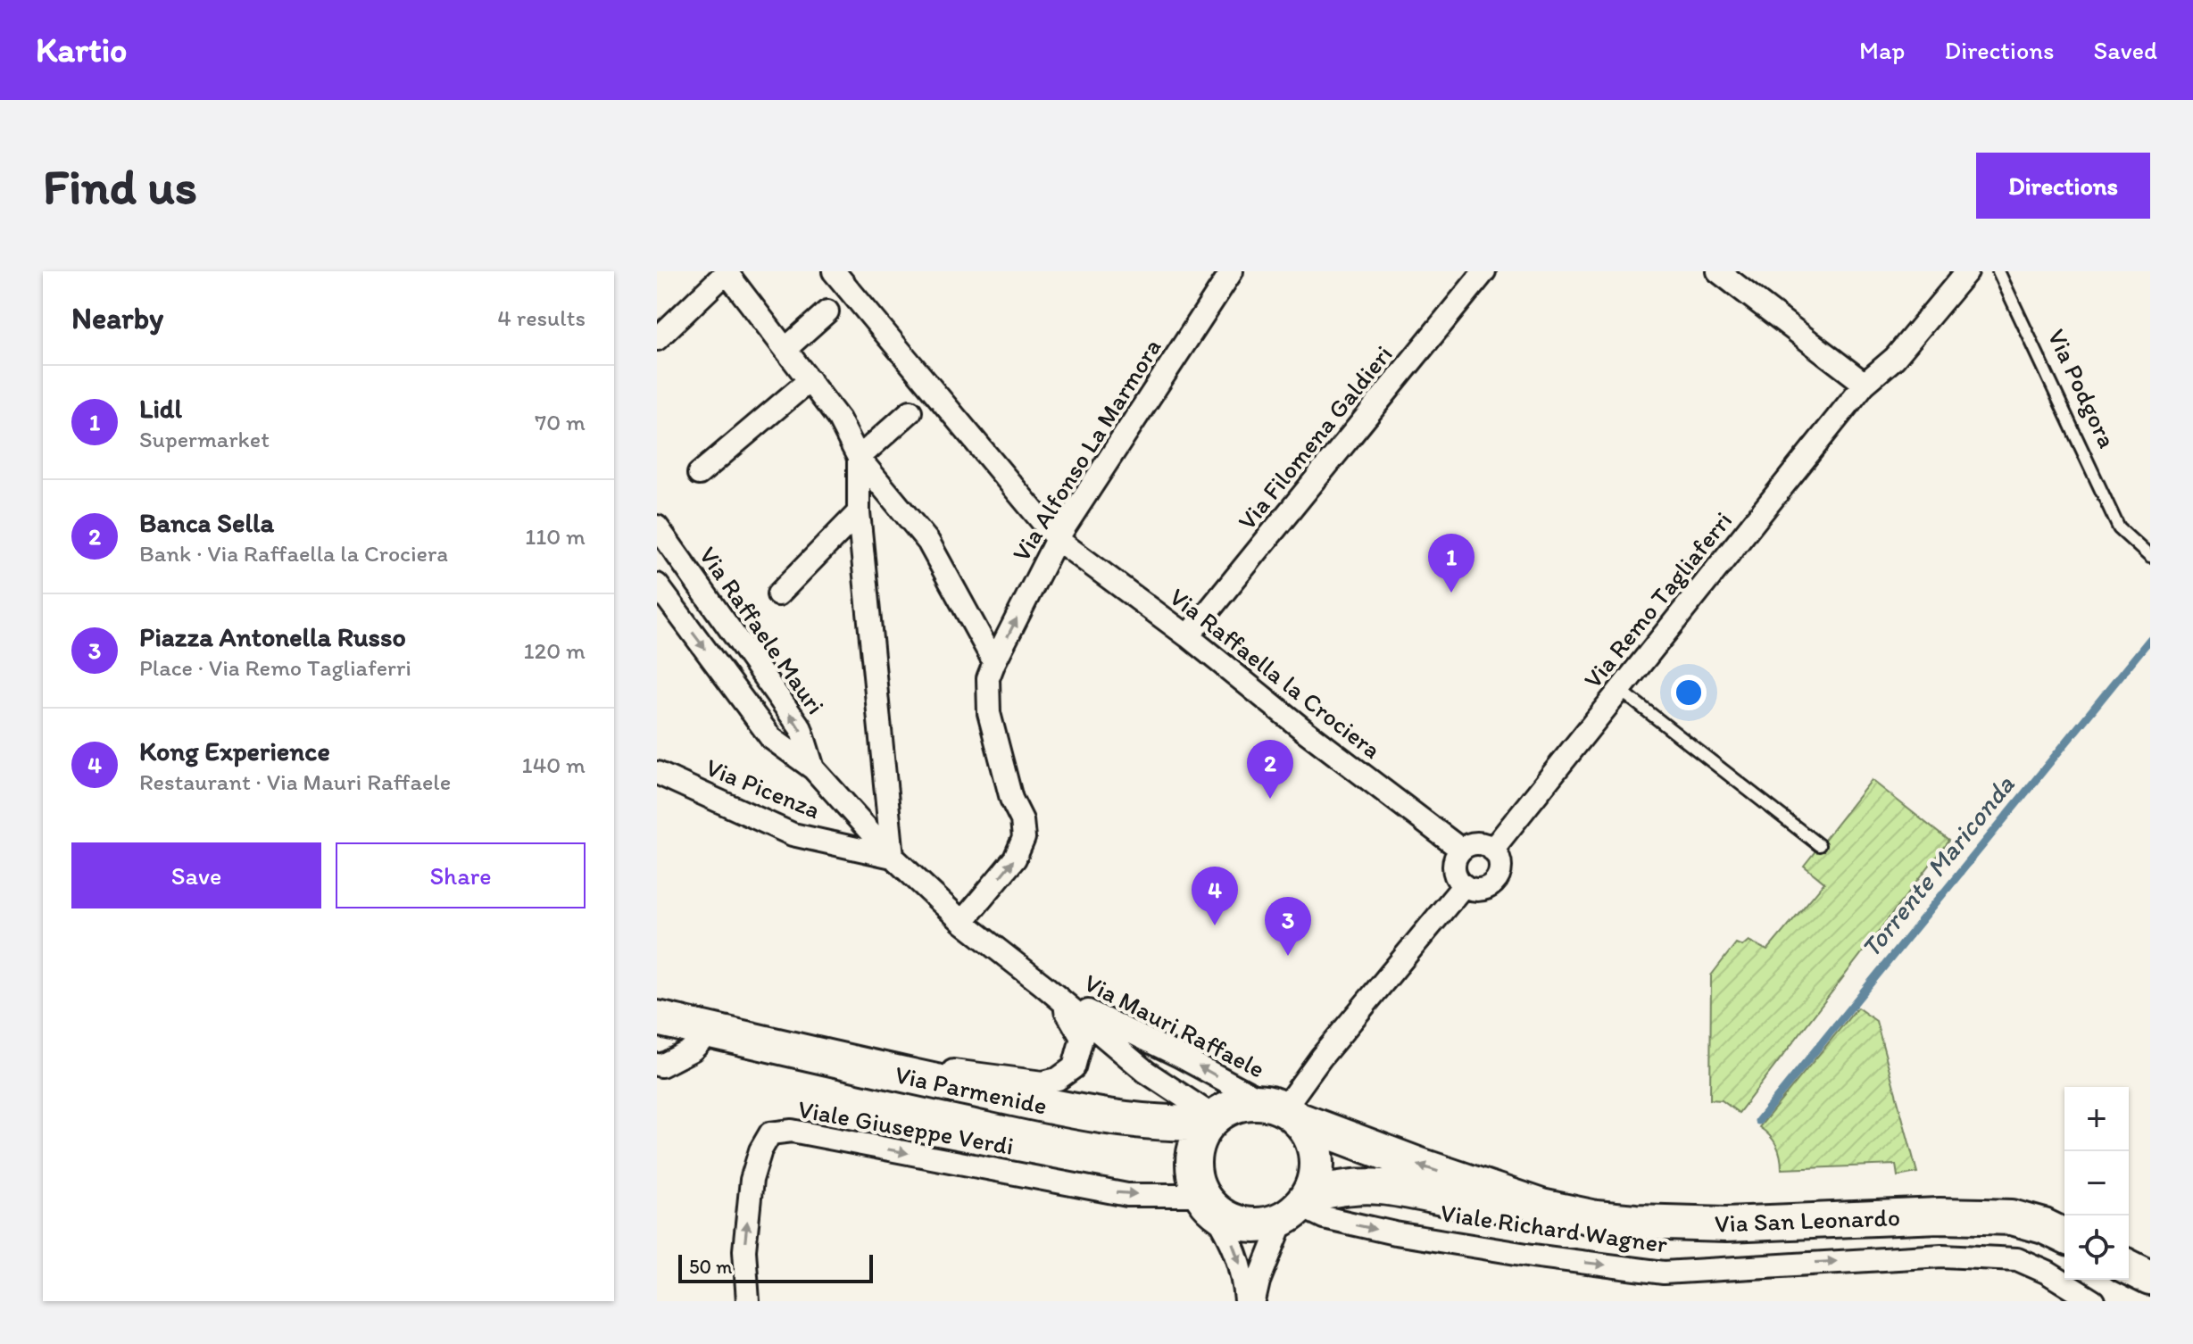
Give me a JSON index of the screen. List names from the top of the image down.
{
  "streets": {
    "main road": ["Via Parmenide", "Via San Leonardo"],
    "street": [
      "Via Filomena Galdieri",
      "Via Alfonso La Marmora",
      "Via Remo Tagliaferri",
      "Via Raffaele Mauri",
      "Via Raffaella la Crociera",
      "Via Picenza",
      "Via Mauri Raffaele",
      "Viale Giuseppe Verdi",
      "Viale Richard Wagner"
    ],
    "lane": ["Via Podgora"]
  },
  "crossings": [
    ["Via Filomena Galdieri", "Via Raffaella la Crociera"],
    ["Via Alfonso La Marmora", "Via Raffaella la Crociera"],
    ["Via Alfonso La Marmora", "Via Mauri Raffaele"],
    ["Via Remo Tagliaferri", "Via Raffaella la Crociera"],
    ["Via Raffaele Mauri", "Via Picenza"],
    ["Via Raffaele Mauri", "Via Mauri Raffaele"],
    ["Via Picenza", "Via Mauri Raffaele"],
    ["Via Mauri Raffaele", "Via Parmenide"],
    ["Via Mauri Raffaele", "Viale Giuseppe Verdi"],
    ["Via Mauri Raffaele", "Via San Leonardo"],
    ["Via Mauri Raffaele", "Viale Richard Wagner"],
    ["Via Parmenide", "Viale Giuseppe Verdi"],
    ["Via Parmenide", "Via San Leonardo"],
    ["Via Parmenide", "Viale Richard Wagner"],
    ["Viale Giuseppe Verdi", "Via San Leonardo"],
    ["Viale Giuseppe Verdi", "Viale Richard Wagner"],
    ["Via San Leonardo", "Viale Richard Wagner"]
  ],
  "one_way": ["Viale Richard Wagner"],
  "water": ["Torrente Mariconda"],
  "scale_bar": "50 m",
  "page": {
    "header": "Kartio",
    "nav": ["Map", "Directions", "Saved"],
    "buttons": [
      "Directions",
      ["Save", "Share"]
    ],
    "title": "Find us",
    "heading": ["Nearby", "4 results"],
    "list": [
      {
        "mark": "1",
        "name": "Lidl",
        "note": "Supermarket",
        "value": "70 m"
      },
      {
        "mark": "2",
        "name": "Banca Sella",
        "note": "Bank · Via Raffaella la Crociera",
        "value": "110 m"
      },
      {
        "mark": "3",
        "name": "Piazza Antonella Russo",
        "note": "Place · Via Remo Tagliaferri",
        "value": "120 m"
      },
      {
        "mark": "4",
        "name": "Kong Experience",
        "note": "Restaurant · Via Mauri Raffaele",
        "value": "140 m"
      }
    ],
    "pins": [
      "1",
      "2",
      "4",
      "3"
    ],
    "map_buttons": ["+", "−"],
    "scale": "50 m"
  }
}
